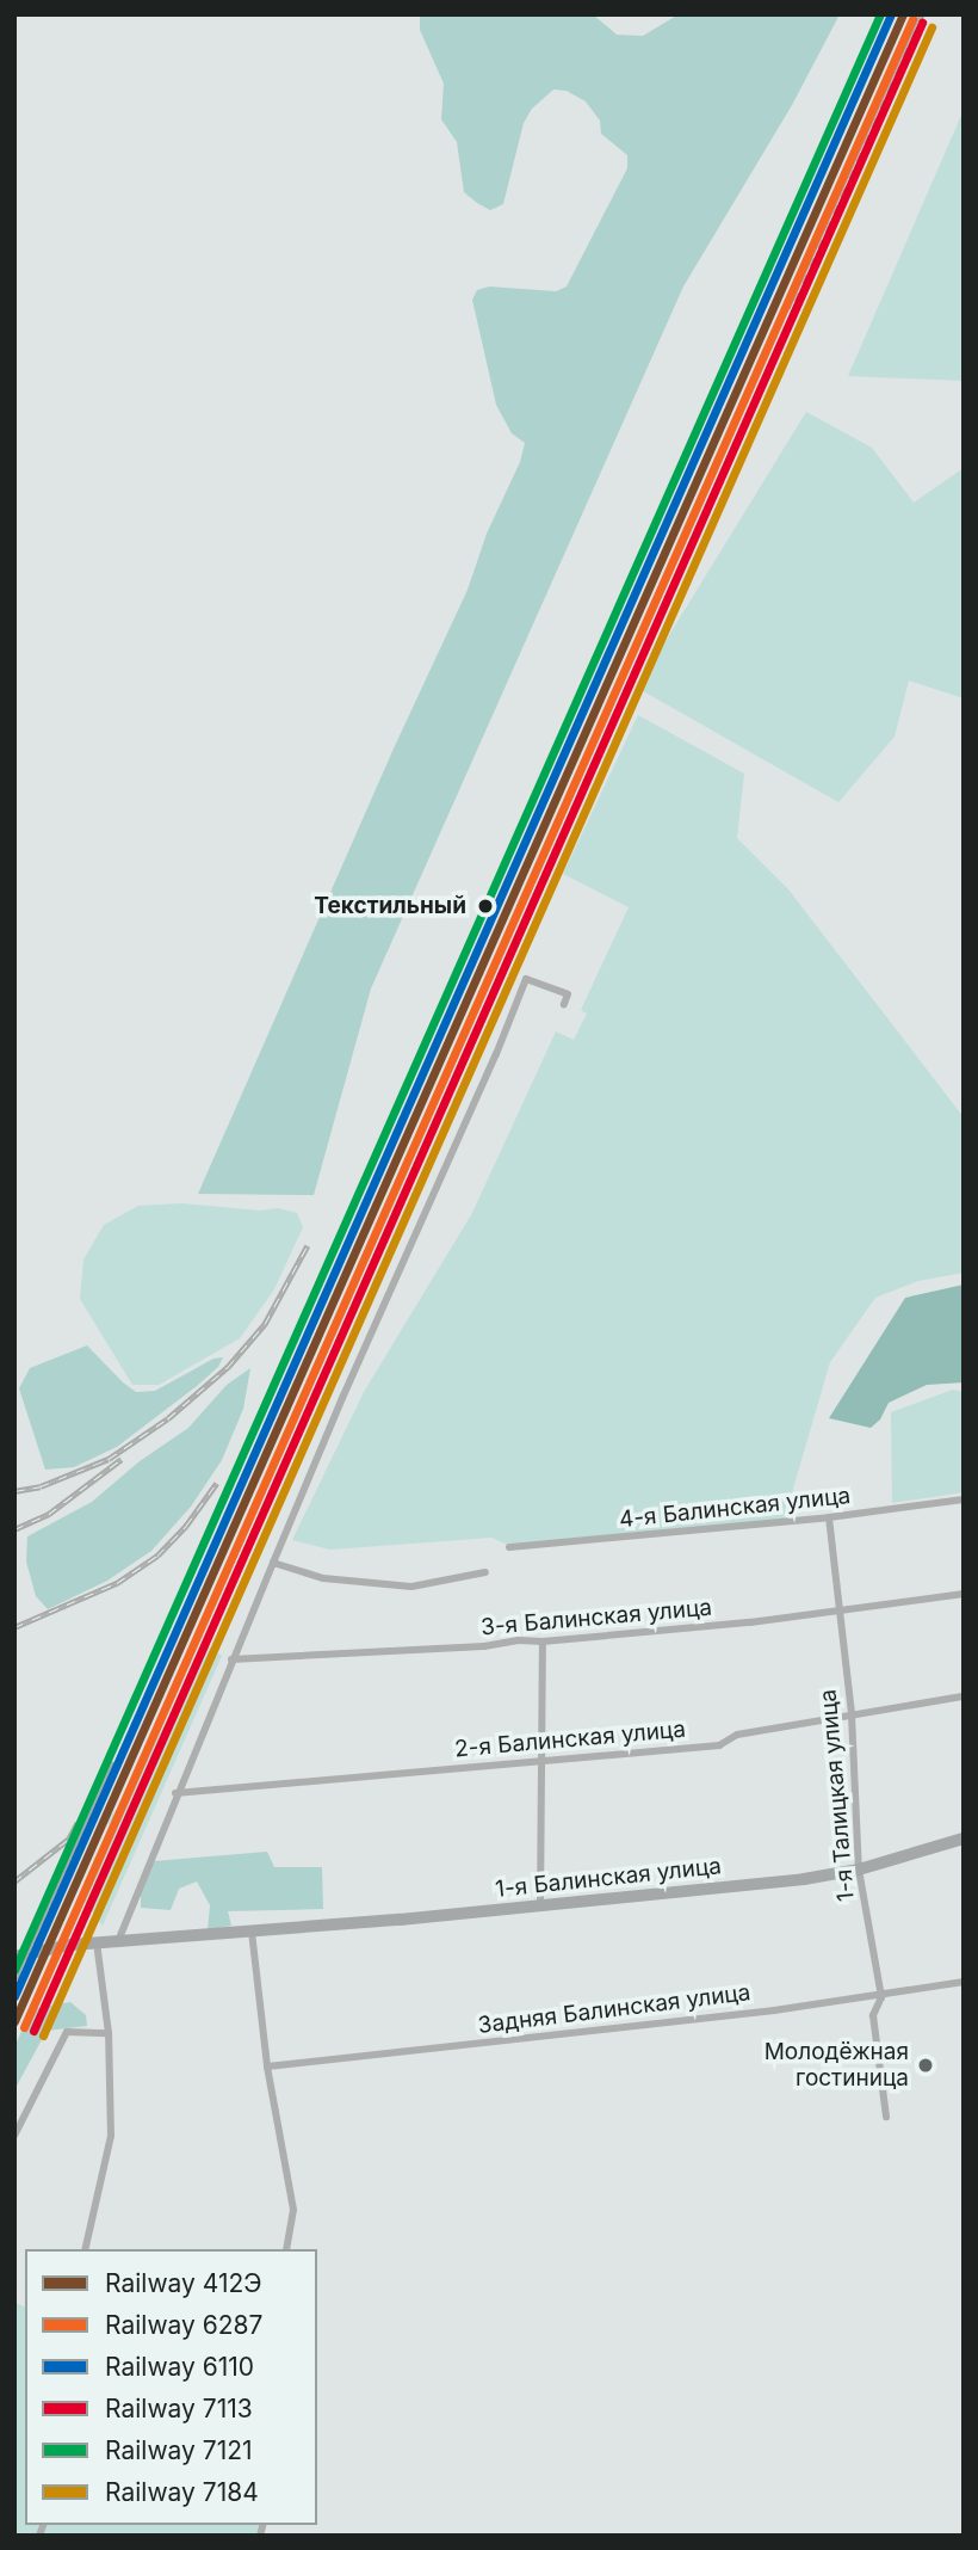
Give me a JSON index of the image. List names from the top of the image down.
{
  "streets": {
    "main road": ["1-я Балинская улица"],
    "street": [
      "4-я Балинская улица",
      "3-я Балинская улица",
      "2-я Балинская улица",
      "1-я Талицкая улица",
      "Задняя Балинская улица"
    ]
  },
  "crossings": [
    ["4-я Балинская улица", "1-я Талицкая улица"],
    ["3-я Балинская улица", "1-я Талицкая улица"],
    ["2-я Балинская улица", "1-я Талицкая улица"],
    ["1-я Талицкая улица", "1-я Балинская улица"],
    ["1-я Талицкая улица", "Задняя Балинская улица"]
  ],
  "places": ["Текстильный", "Молодёжная гостиница"],
  "lines": [
    "rail line 412Э",
    "rail line 6110",
    "rail line 7121",
    "rail line 6287",
    "rail line 7113",
    "rail line 7184"
  ],
  "legend": [
    "Railway 412Э",
    "Railway 6287",
    "Railway 6110",
    "Railway 7113",
    "Railway 7121",
    "Railway 7184"
  ]
}
